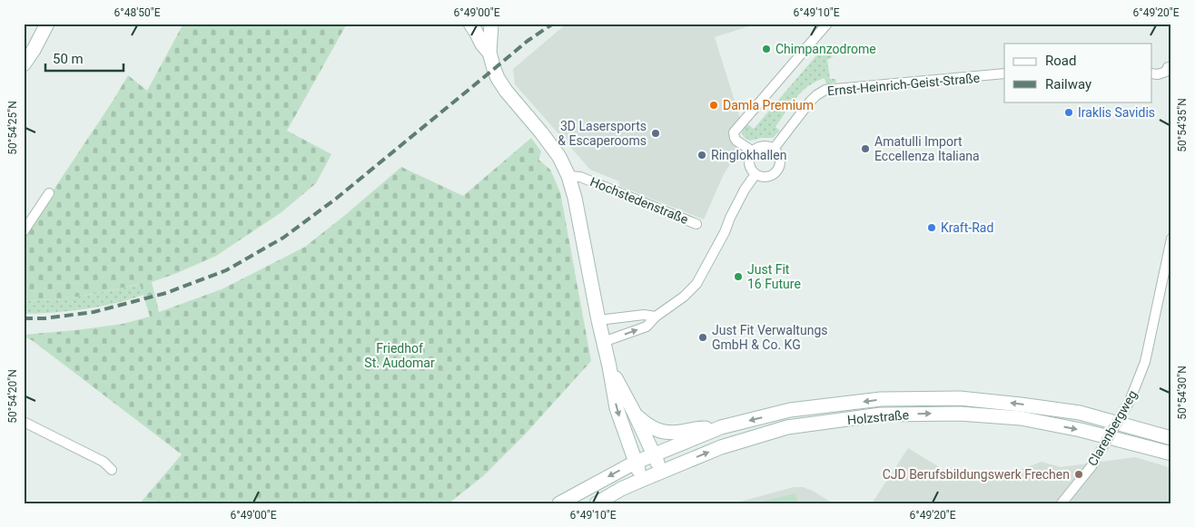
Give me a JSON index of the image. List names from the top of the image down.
{
  "streets": {
    "main road": ["Holzstraße"],
    "street": ["Ernst-Heinrich-Geist-Straße", "Hochstedenstraße", "Clarenbergweg"]
  },
  "parks": ["Friedhof St. Audomar"],
  "places": [
    "Chimpanzodrome",
    "Damla Premium",
    "Iraklis Savidis",
    "3D Lasersports & Escaperooms",
    "Amatulli Import Eccellenza Italiana",
    "Ringlokhallen",
    "Kraft-Rad",
    "Just Fit 16 Future",
    "Just Fit Verwaltungs GmbH & Co. KG",
    "CJD Berufsbildungswerk Frechen"
  ],
  "legend": ["Road", "Railway"],
  "scale_bar": "50 m",
  "coordinates": [
    "6°48'50\"E",
    "6°49'00\"E",
    "6°49'10\"E",
    "6°49'20\"E",
    "50°54'35\"N",
    "50°54'25\"N",
    "50°54'30\"N",
    "50°54'20\"N"
  ]
}
